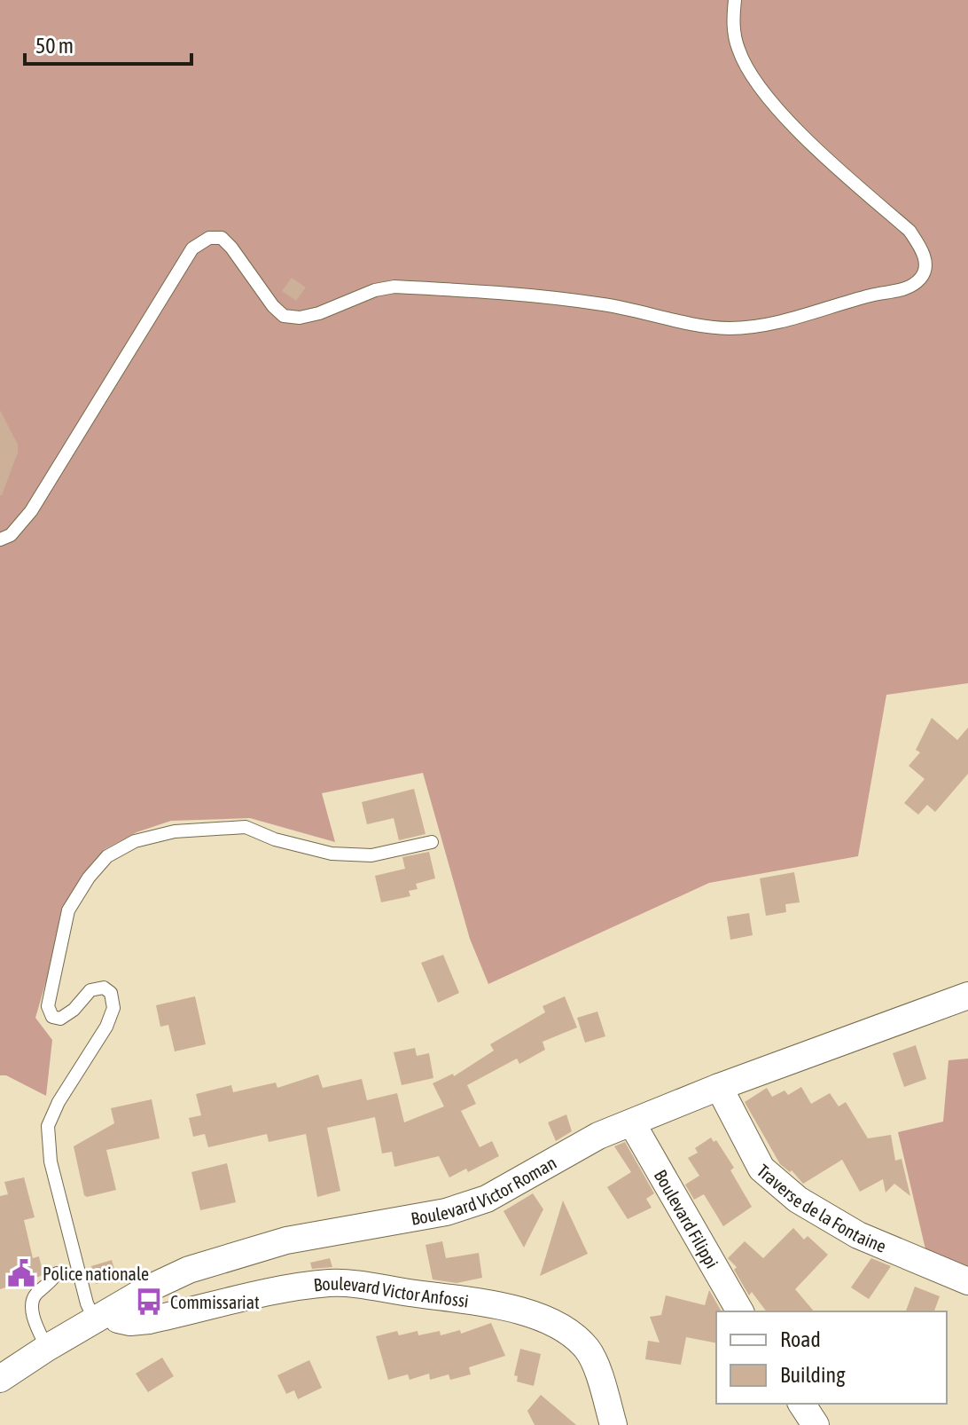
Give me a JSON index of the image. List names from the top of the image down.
{
  "streets": {
    "street": [
      "Boulevard Victor Roman",
      "Traverse de la Fontaine",
      "Boulevard Filippi",
      "Boulevard Victor Anfossi"
    ]
  },
  "crossings": [
    ["Boulevard Victor Roman", "Traverse de la Fontaine"],
    ["Boulevard Victor Roman", "Boulevard Filippi"],
    ["Boulevard Victor Roman", "Boulevard Victor Anfossi"]
  ],
  "places": {
    "public building": ["Police nationale"],
    "bus stop": ["Commissariat"]
  },
  "legend": ["Road", "Building"],
  "scale_bar": "50 m"
}
